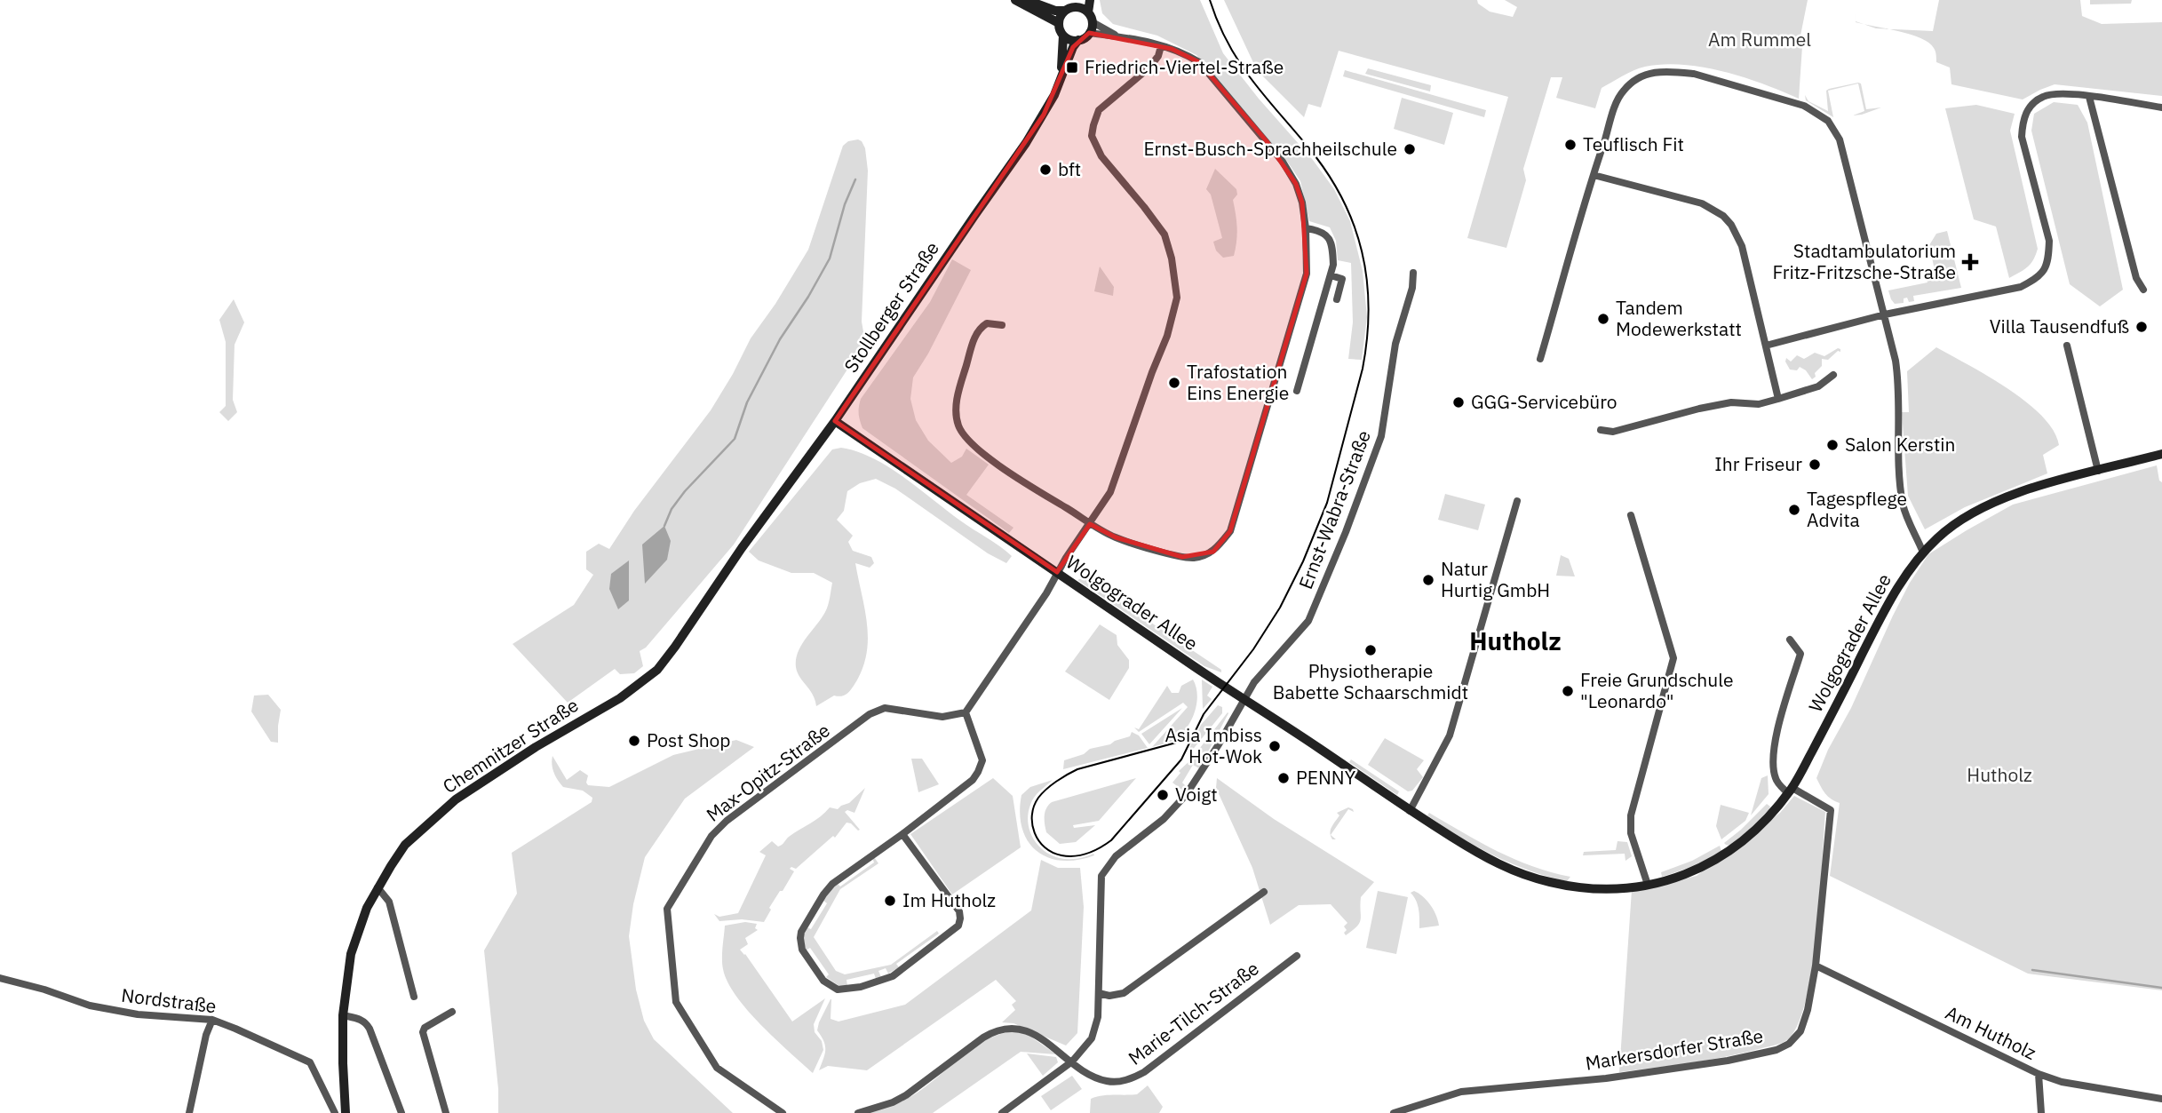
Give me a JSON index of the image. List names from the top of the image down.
{
  "streets": {
    "main road": ["Stollberger Straße", "Wolgograder Allee", "Chemnitzer Straße"],
    "street": [
      "Ernst-Wabra-Straße",
      "Max-Opitz-Straße",
      "Nordstraße",
      "Marie-Tilch-Straße",
      "Am Hutholz",
      "Markersdorfer Straße"
    ]
  },
  "crossings": [
    ["Stollberger Straße", "Wolgograder Allee"],
    ["Stollberger Straße", "Chemnitzer Straße"],
    ["Ernst-Wabra-Straße", "Wolgograder Allee"],
    ["Wolgograder Allee", "Markersdorfer Straße"],
    ["Am Hutholz", "Markersdorfer Straße"]
  ],
  "districts": ["Hutholz"],
  "parks": ["Am Rummel", "Hutholz"],
  "places": {
    "transit": ["Friedrich-Viertel-Straße"],
    "other": [
      "Teuflisch Fit",
      "Ernst-Busch-Sprachheilschule",
      "bft",
      "Tandem Modewerkstatt",
      "Villa Tausendfuß",
      "Trafostation Eins Energie",
      "GGG-Servicebüro",
      "Salon Kerstin",
      "Ihr Friseur",
      "Tagespflege Advita",
      "Natur Hurtig GmbH",
      "Physiotherapie Babette Schaarschmidt",
      "Freie Grundschule \"Leonardo\"",
      "Post Shop",
      "Asia Imbiss Hot-Wok",
      "PENNY",
      "Voigt",
      "Im Hutholz"
    ],
    "health": ["Stadtambulatorium Fritz-Fritzsche-Straße"]
  }
}
